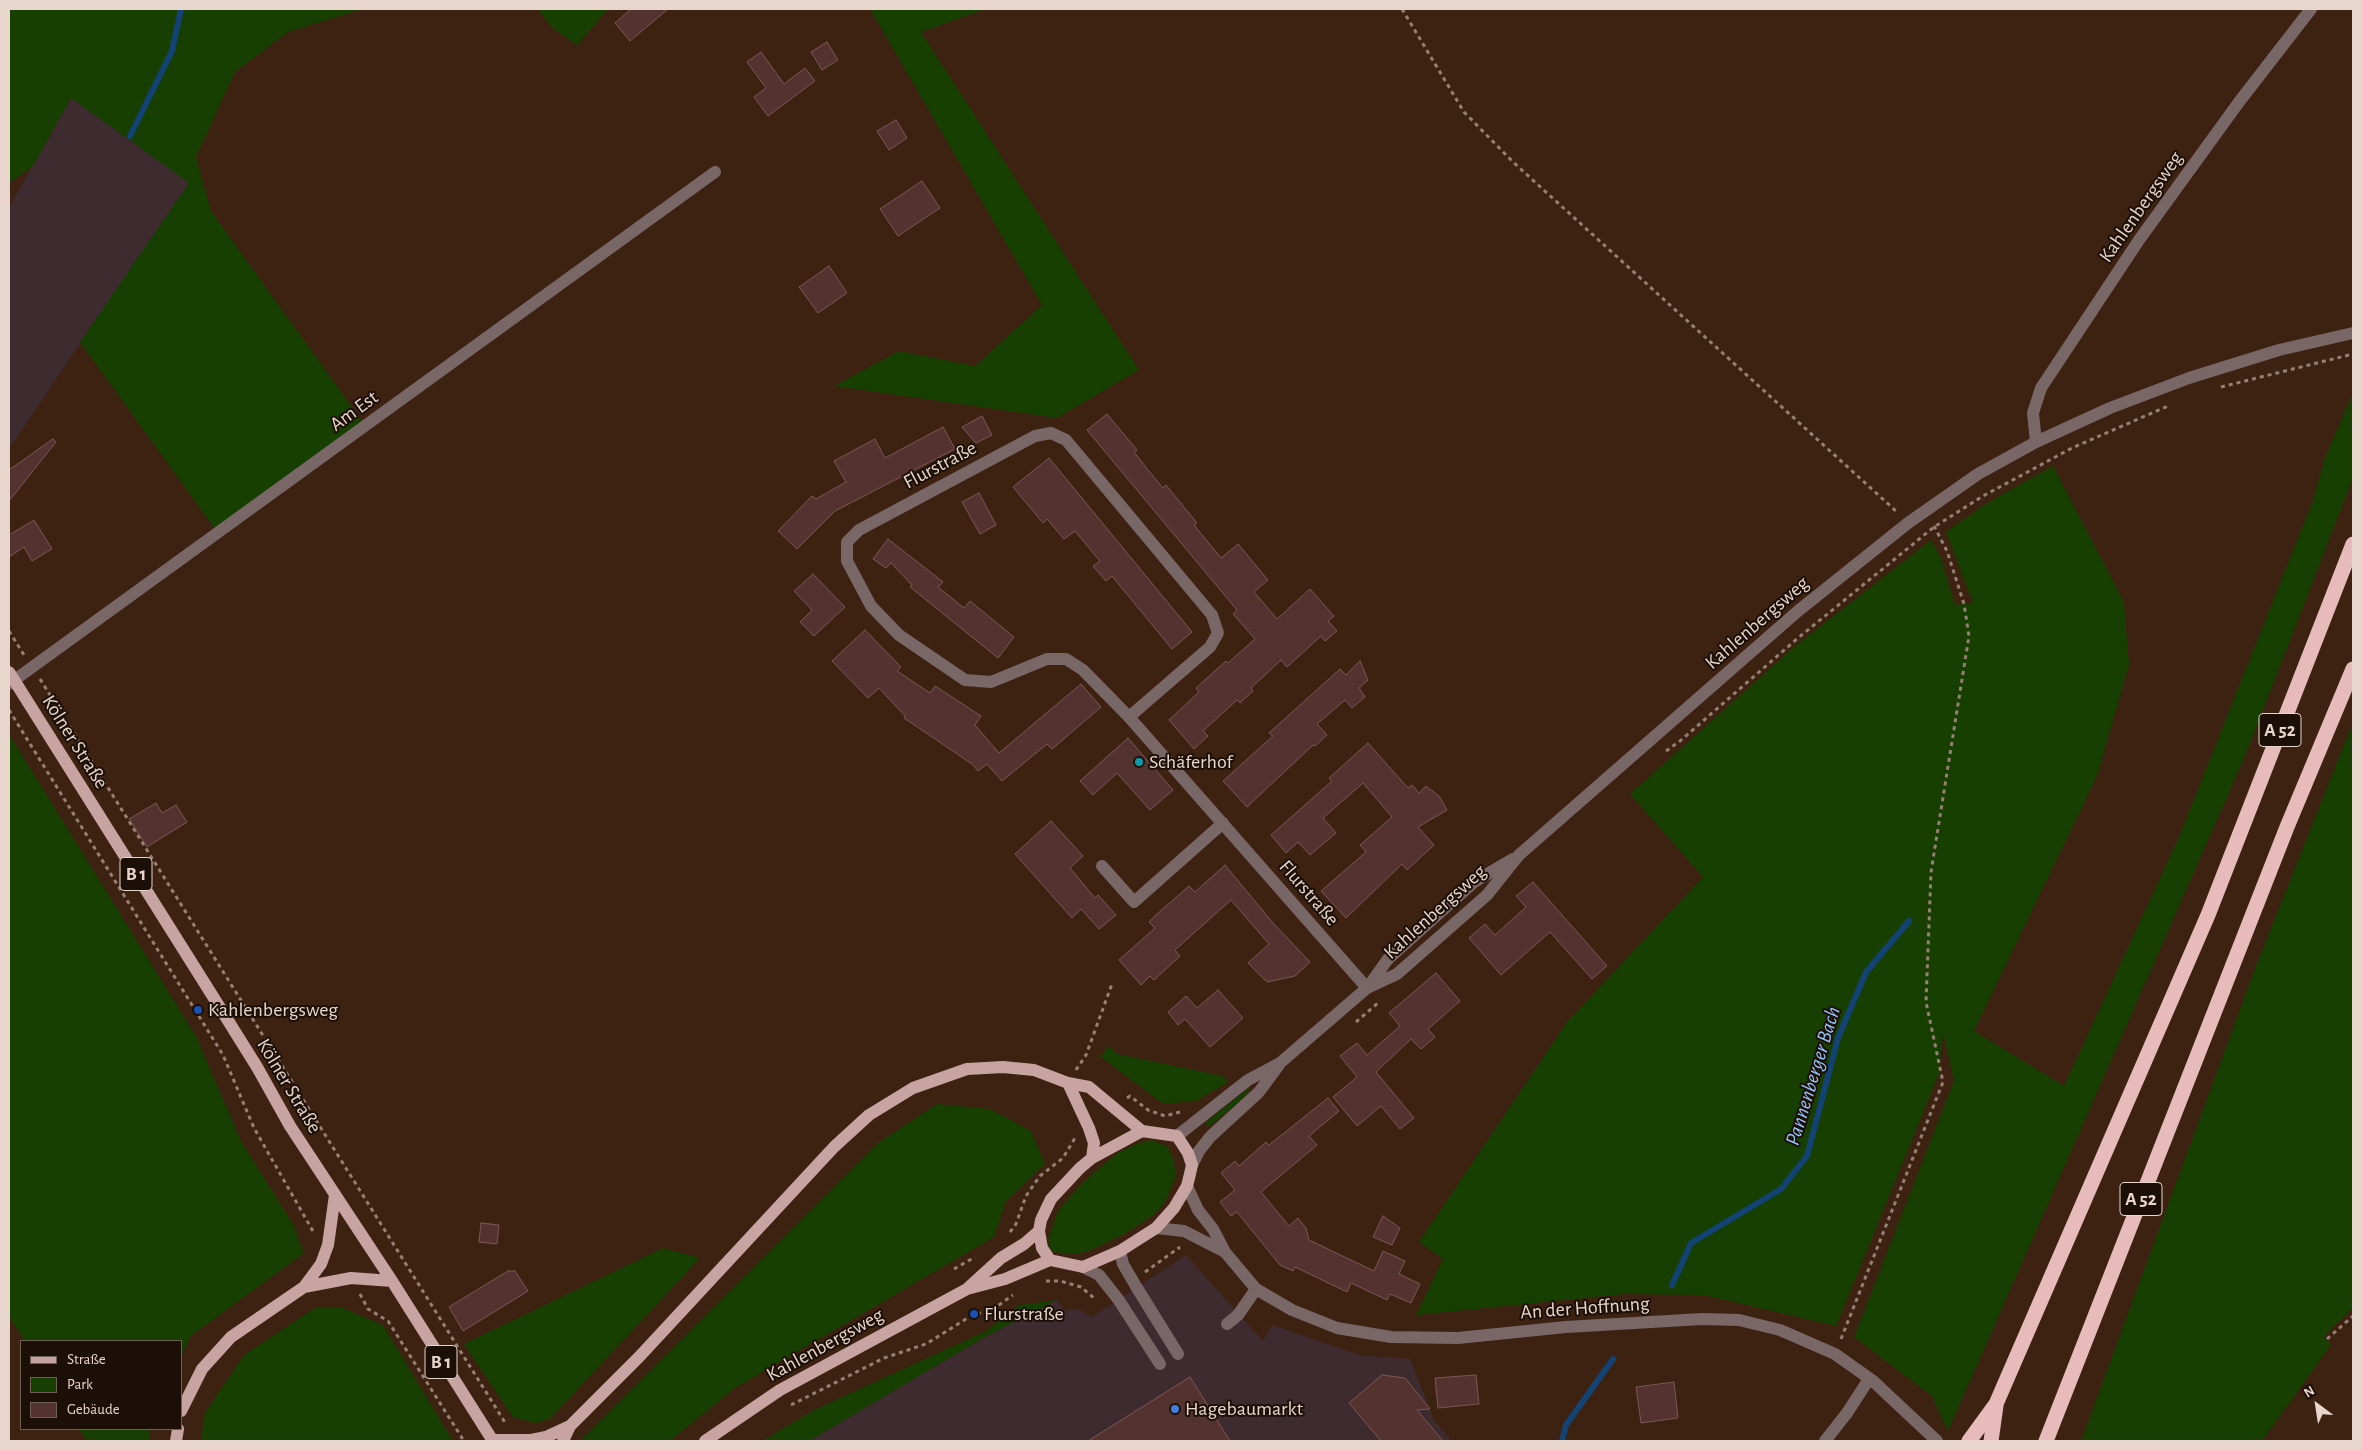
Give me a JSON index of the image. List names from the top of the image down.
{
  "streets": {
    "highway": ["A 52"],
    "main road": ["Kahlenbergsweg", "Kölner Straße", "B 1"],
    "street": ["Am Est", "Flurstraße", "An der Hoffnung"]
  },
  "crossings": [
    ["Kahlenbergsweg", "Flurstraße"],
    ["Kahlenbergsweg", "An der Hoffnung"],
    ["Am Est", "Kölner Straße"]
  ],
  "water": ["Pannenberger Bach"],
  "places": [
    "Schäferhof",
    "Kahlenbergsweg",
    "Flurstraße",
    "Hagebaumarkt"
  ],
  "legend": ["Straße", "Park", "Gebäude"],
  "north": "top left"
}
